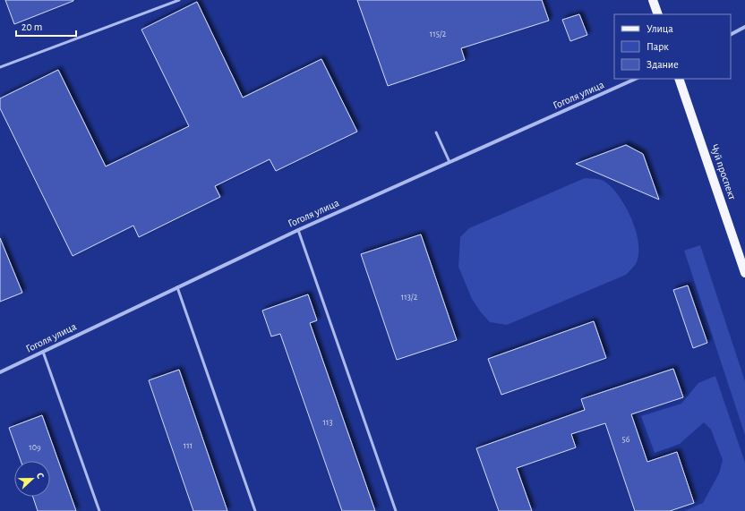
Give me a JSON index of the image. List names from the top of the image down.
{
  "streets": {
    "main road": ["Чуй проспект"],
    "street": ["Гоголя улица"]
  },
  "house_numbers": [
    "115/2",
    "113/2",
    "113",
    "56",
    "111",
    "109"
  ],
  "legend": ["Улица", "Парк", "Здание"],
  "scale_bar": "20 m",
  "north": "right"
}
